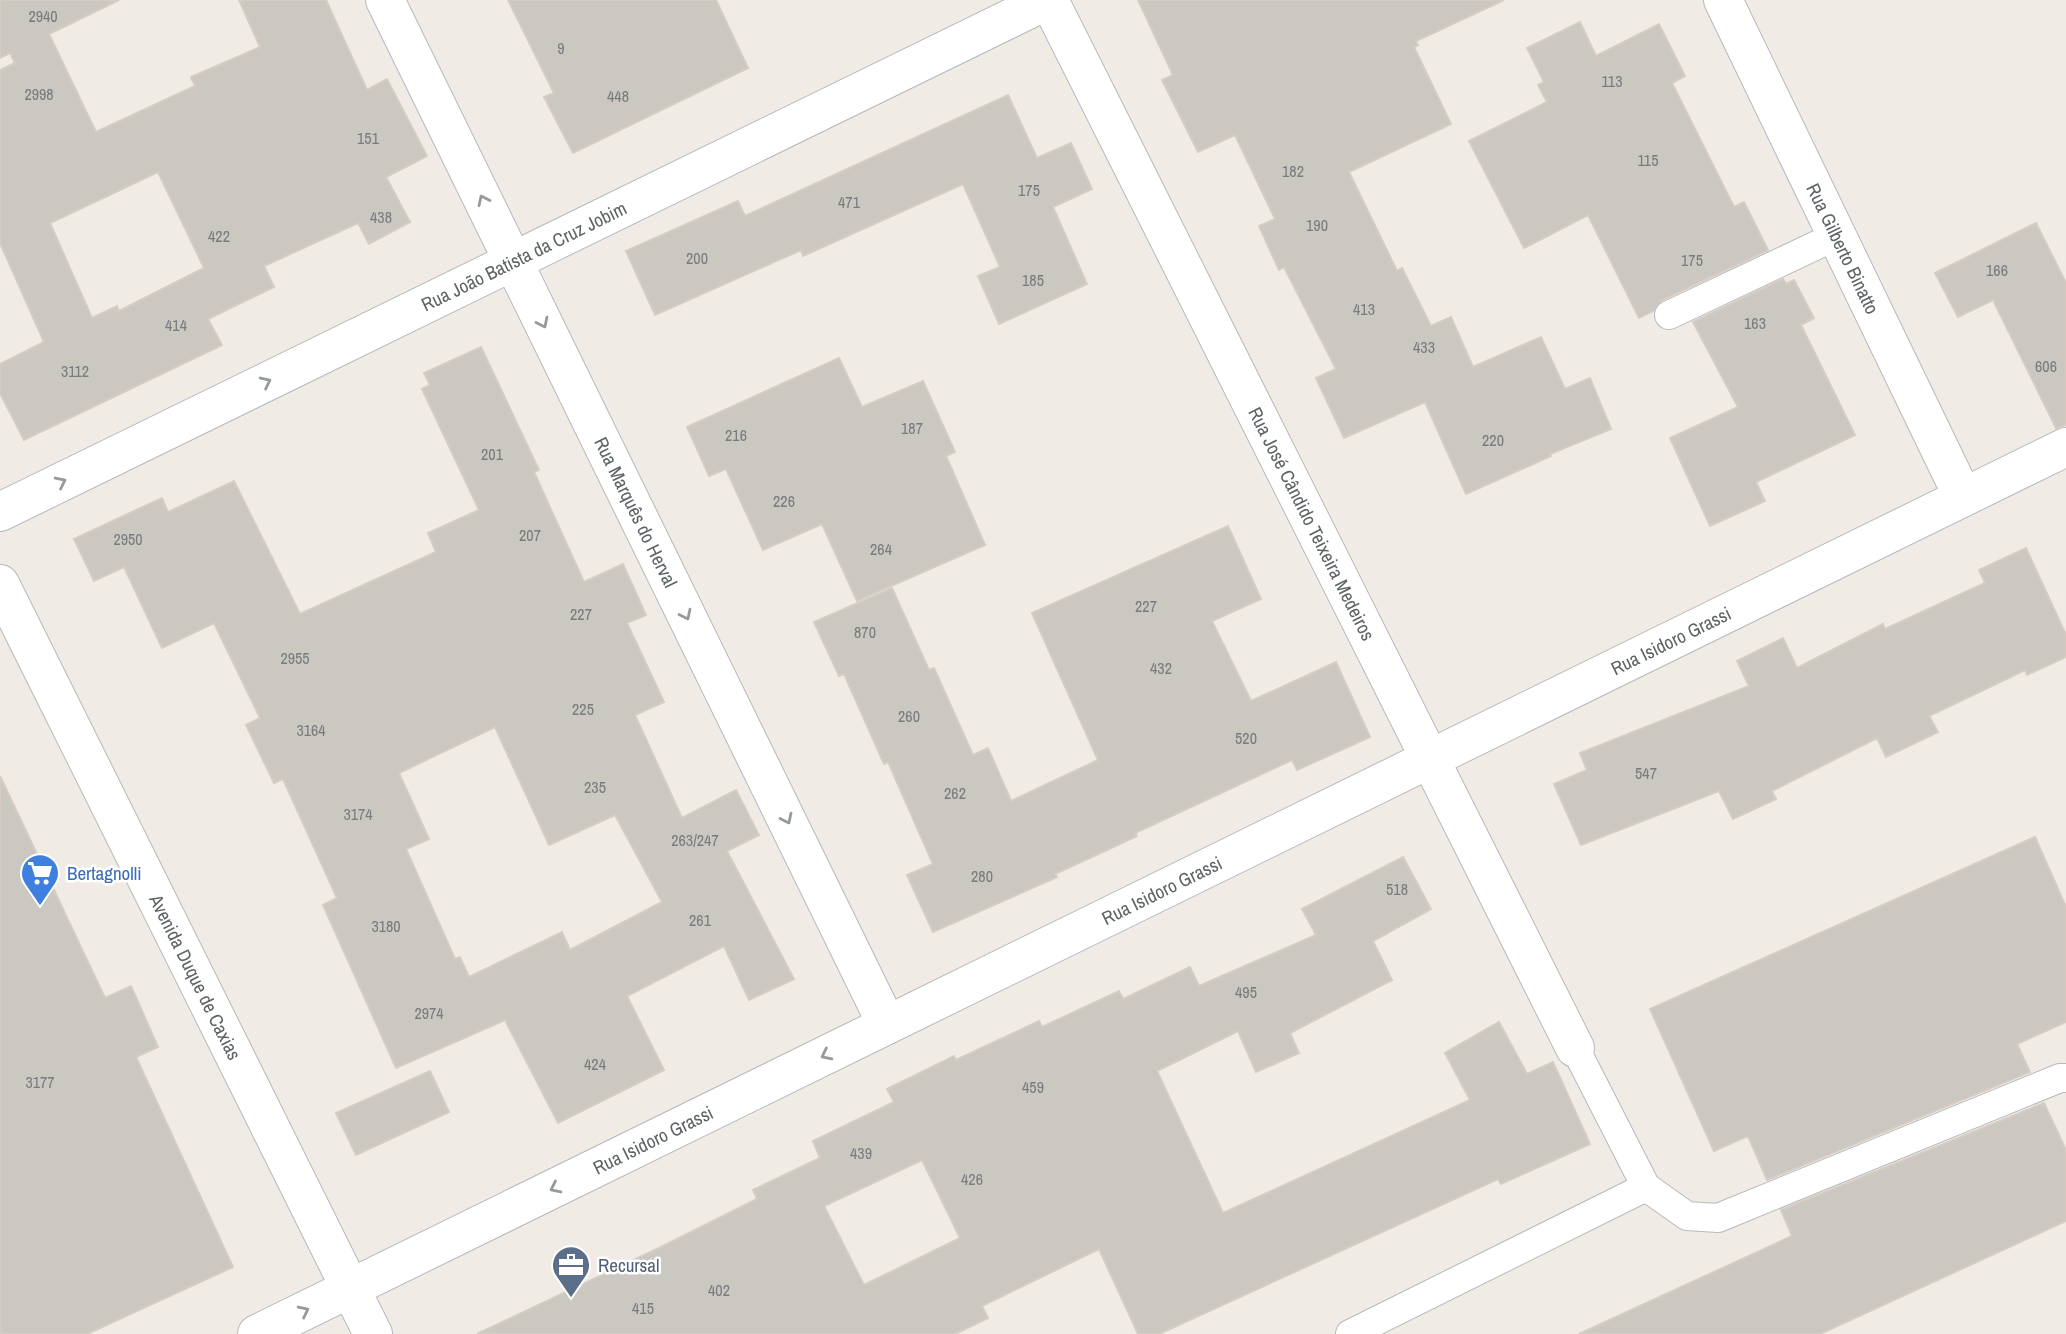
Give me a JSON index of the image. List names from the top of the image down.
{
  "streets": {
    "street": [
      "Rua Gilberto Binatto",
      "Rua João Batista da Cruz Jobim",
      "Rua Marquês do Herval",
      "Rua José Cândido Teixeira Medeiros",
      "Rua Isidoro Grassi",
      "Avenida Duque de Caxias"
    ]
  },
  "crossings": [
    ["Rua Gilberto Binatto", "Rua Isidoro Grassi"],
    ["Rua João Batista da Cruz Jobim", "Rua Marquês do Herval"],
    ["Rua João Batista da Cruz Jobim", "Rua José Cândido Teixeira Medeiros"],
    ["Rua Marquês do Herval", "Rua Isidoro Grassi"],
    ["Rua José Cândido Teixeira Medeiros", "Rua Isidoro Grassi"],
    ["Rua Isidoro Grassi", "Avenida Duque de Caxias"]
  ],
  "one_way": ["Rua João Batista da Cruz Jobim"],
  "places": {
    "supermarket": ["Bertagnolli"],
    "office": ["Recursal"]
  },
  "house_numbers": [
    "2940",
    "9",
    "113",
    "2998",
    "448",
    "151",
    "115",
    "182",
    "175",
    "471",
    "438",
    "190",
    "422",
    "200",
    "175",
    "166",
    "185",
    "413",
    "163",
    "414",
    "433",
    "606",
    "3112",
    "187",
    "216",
    "220",
    "201",
    "226",
    "207",
    "2950",
    "264",
    "227",
    "227",
    "870",
    "2955",
    "432",
    "225",
    "260",
    "3164",
    "520",
    "547",
    "235",
    "262",
    "3174",
    "263/247",
    "280",
    "518",
    "261",
    "3180",
    "495",
    "2974",
    "424",
    "3177",
    "459",
    "439",
    "426",
    "402",
    "415"
  ]
}
